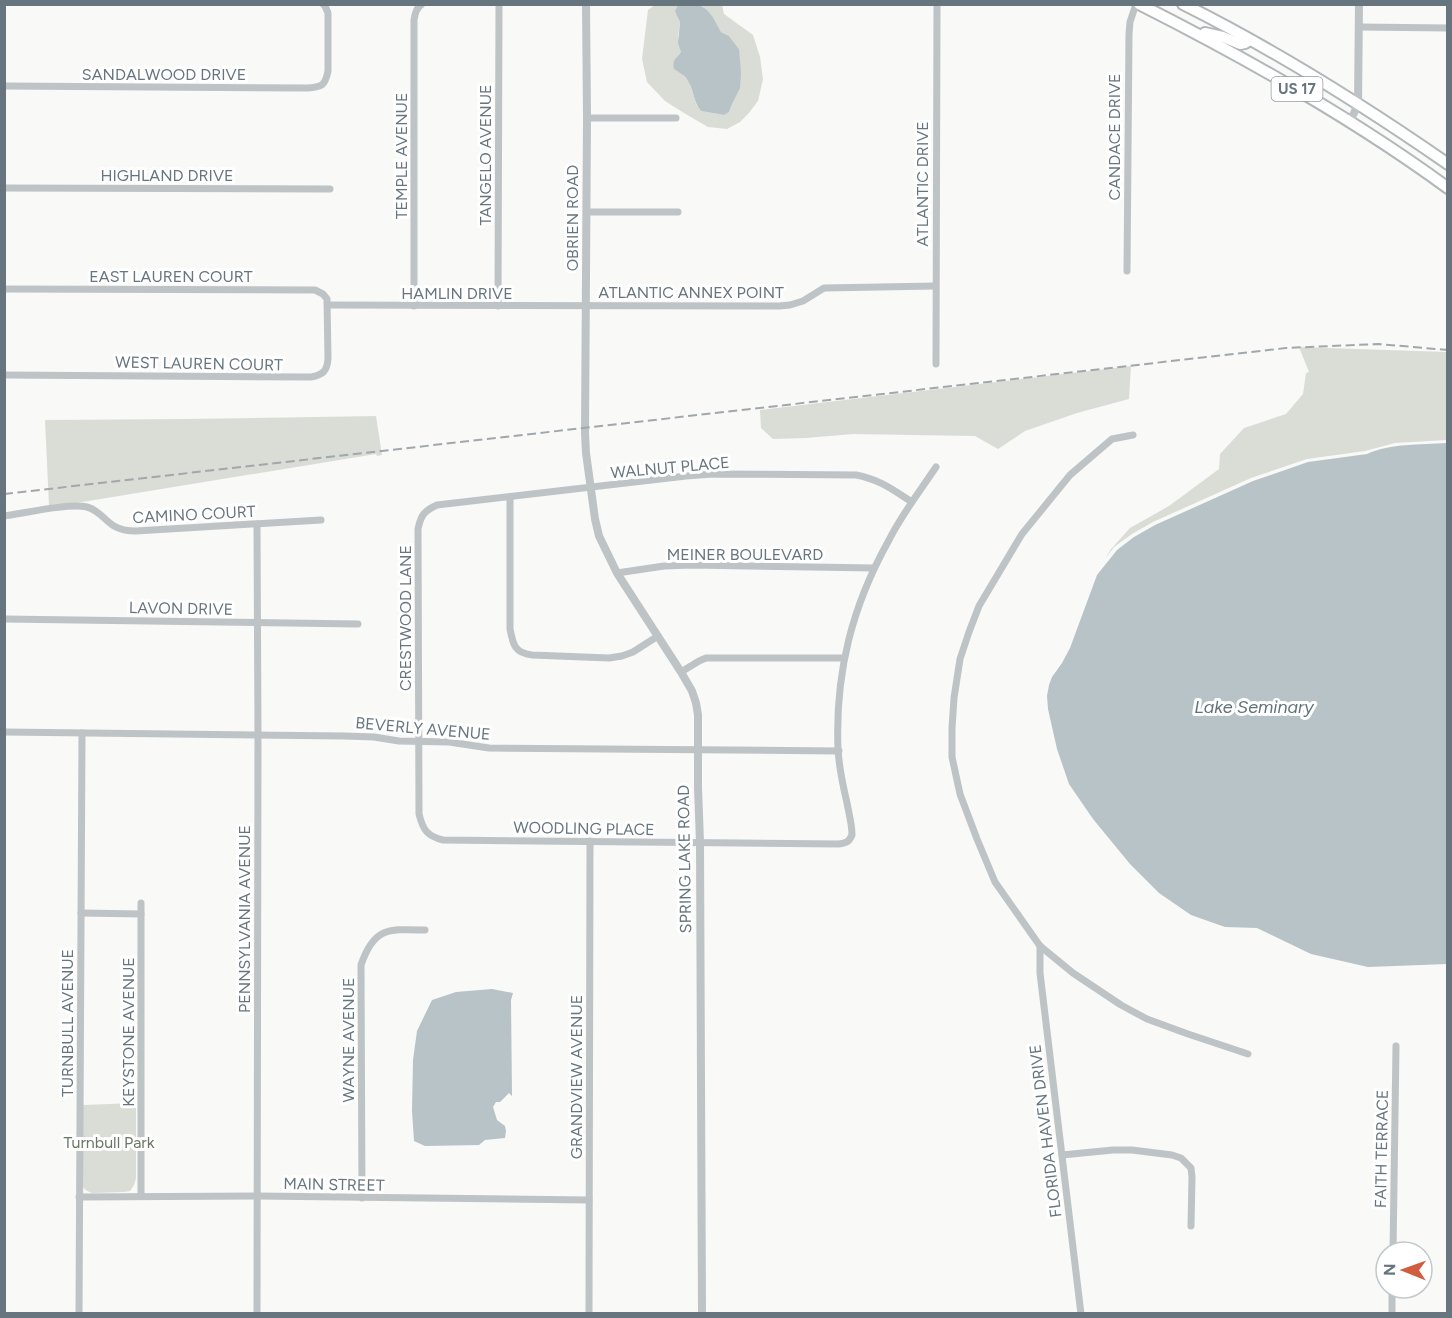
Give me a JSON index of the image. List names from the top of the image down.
{
  "streets": {
    "main road": ["US 17"],
    "street": [
      "SANDALWOOD DRIVE",
      "CANDACE DRIVE",
      "TANGELO AVENUE",
      "TEMPLE AVENUE",
      "HIGHLAND DRIVE",
      "ATLANTIC DRIVE",
      "OBRIEN ROAD",
      "EAST LAUREN COURT",
      "ATLANTIC ANNEX POINT",
      "HAMLIN DRIVE",
      "WEST LAUREN COURT",
      "WALNUT PLACE",
      "CAMINO COURT",
      "MEINER BOULEVARD",
      "LAVON DRIVE",
      "CRESTWOOD LANE",
      "BEVERLY AVENUE",
      "WOODLING PLACE",
      "SPRING LAKE ROAD",
      "PENNSYLVANIA AVENUE",
      "TURNBULL AVENUE",
      "KEYSTONE AVENUE",
      "WAYNE AVENUE",
      "GRANDVIEW AVENUE",
      "FLORIDA HAVEN DRIVE",
      "FAITH TERRACE",
      "MAIN STREET"
    ]
  },
  "crossings": [
    ["US 17", "CANDACE DRIVE"],
    ["TANGELO AVENUE", "HAMLIN DRIVE"],
    ["TEMPLE AVENUE", "HAMLIN DRIVE"],
    ["ATLANTIC DRIVE", "ATLANTIC ANNEX POINT"],
    ["OBRIEN ROAD", "ATLANTIC ANNEX POINT"],
    ["OBRIEN ROAD", "HAMLIN DRIVE"],
    ["OBRIEN ROAD", "SPRING LAKE ROAD"],
    ["EAST LAUREN COURT", "HAMLIN DRIVE"],
    ["EAST LAUREN COURT", "WEST LAUREN COURT"],
    ["ATLANTIC ANNEX POINT", "HAMLIN DRIVE"],
    ["HAMLIN DRIVE", "WEST LAUREN COURT"],
    ["WALNUT PLACE", "CRESTWOOD LANE"],
    ["WALNUT PLACE", "SPRING LAKE ROAD"],
    ["CAMINO COURT", "PENNSYLVANIA AVENUE"],
    ["MEINER BOULEVARD", "SPRING LAKE ROAD"],
    ["LAVON DRIVE", "PENNSYLVANIA AVENUE"],
    ["CRESTWOOD LANE", "BEVERLY AVENUE"],
    ["CRESTWOOD LANE", "WOODLING PLACE"],
    ["BEVERLY AVENUE", "WOODLING PLACE"],
    ["BEVERLY AVENUE", "SPRING LAKE ROAD"],
    ["BEVERLY AVENUE", "PENNSYLVANIA AVENUE"],
    ["BEVERLY AVENUE", "TURNBULL AVENUE"],
    ["WOODLING PLACE", "SPRING LAKE ROAD"],
    ["WOODLING PLACE", "GRANDVIEW AVENUE"],
    ["PENNSYLVANIA AVENUE", "MAIN STREET"],
    ["TURNBULL AVENUE", "MAIN STREET"],
    ["KEYSTONE AVENUE", "MAIN STREET"],
    ["WAYNE AVENUE", "MAIN STREET"],
    ["GRANDVIEW AVENUE", "MAIN STREET"]
  ],
  "water": ["Lake Seminary"],
  "parks": ["Turnbull Park"],
  "north": "left"
}
